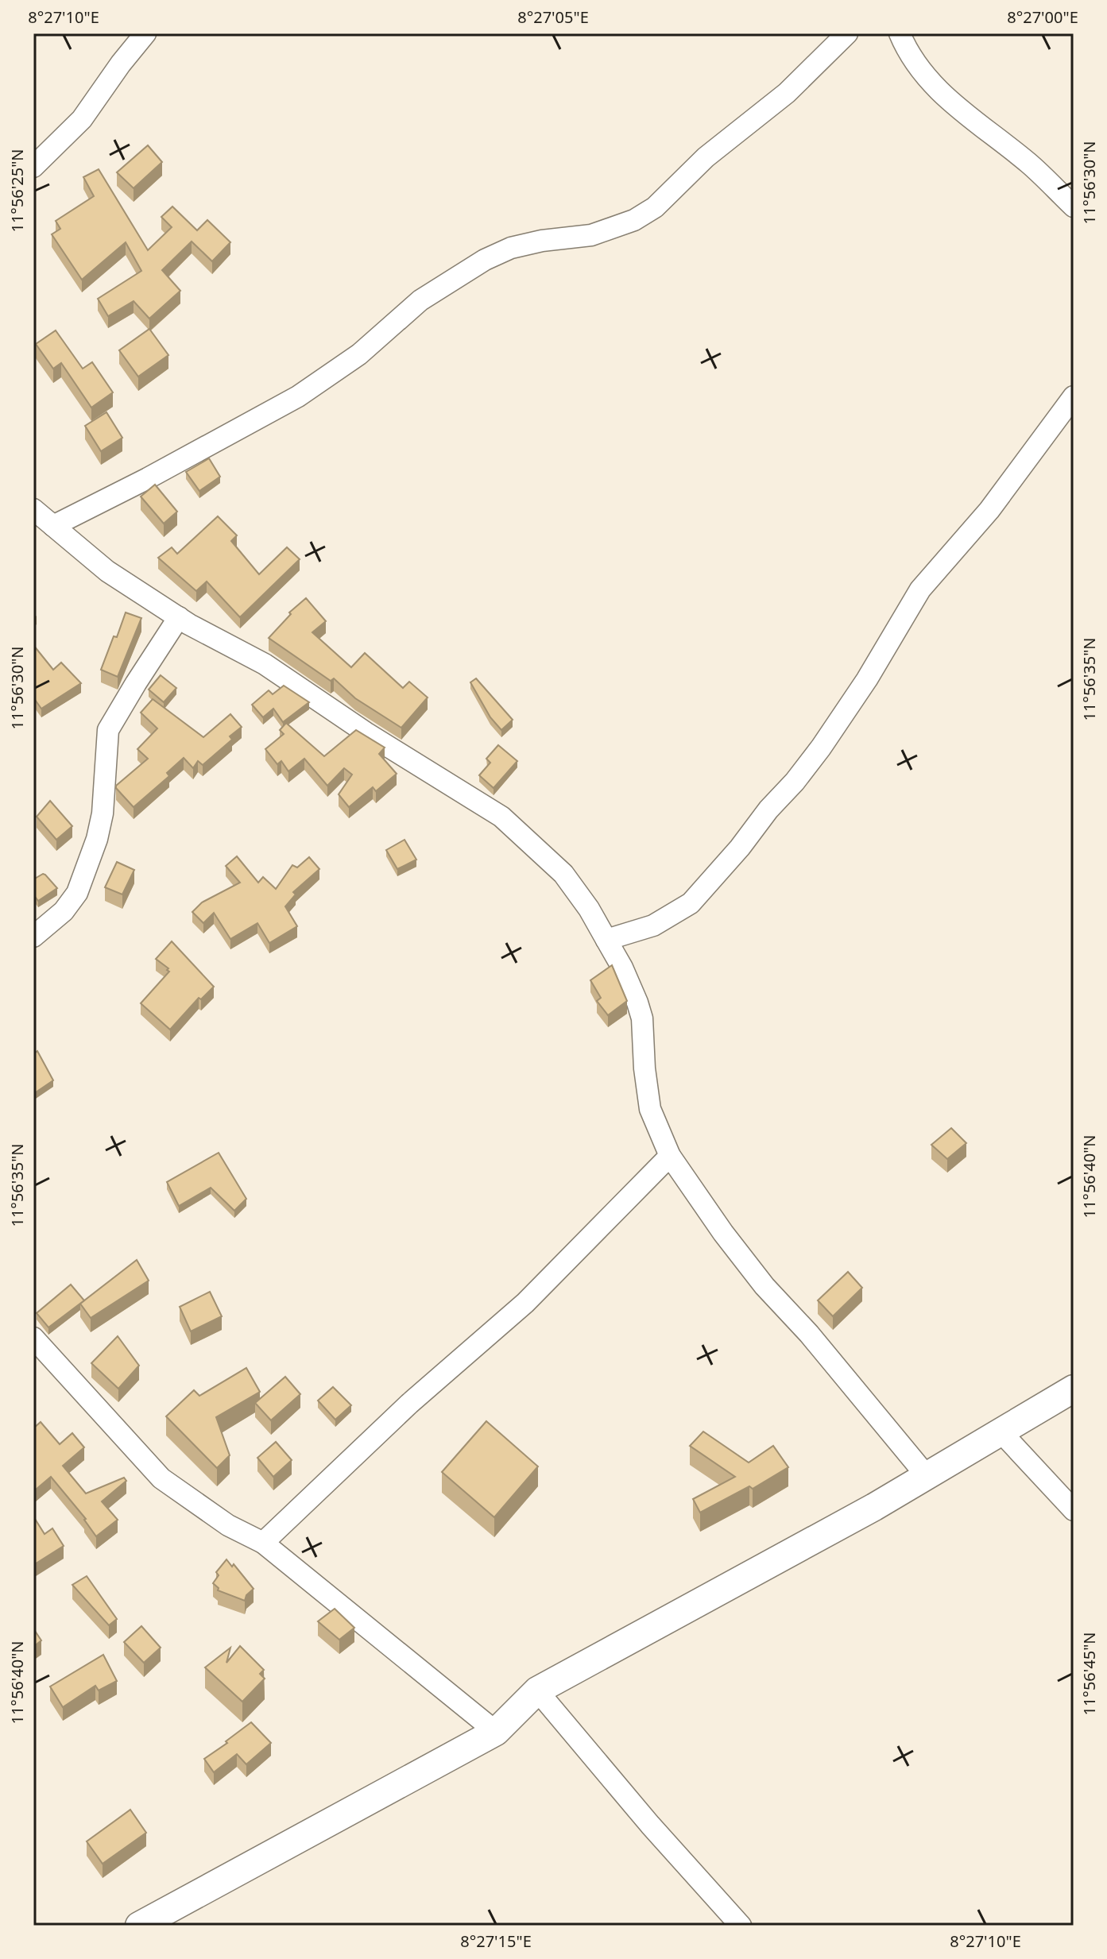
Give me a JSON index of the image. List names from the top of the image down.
{
  "coordinates": [
    "8°27'10\"E",
    "8°27'05\"E",
    "8°27'00\"E",
    "11°56'30\"N",
    "11°56'25\"N",
    "11°56'35\"N",
    "11°56'40\"N",
    "11°56'45\"N",
    "8°27'15\"E"
  ]
}
